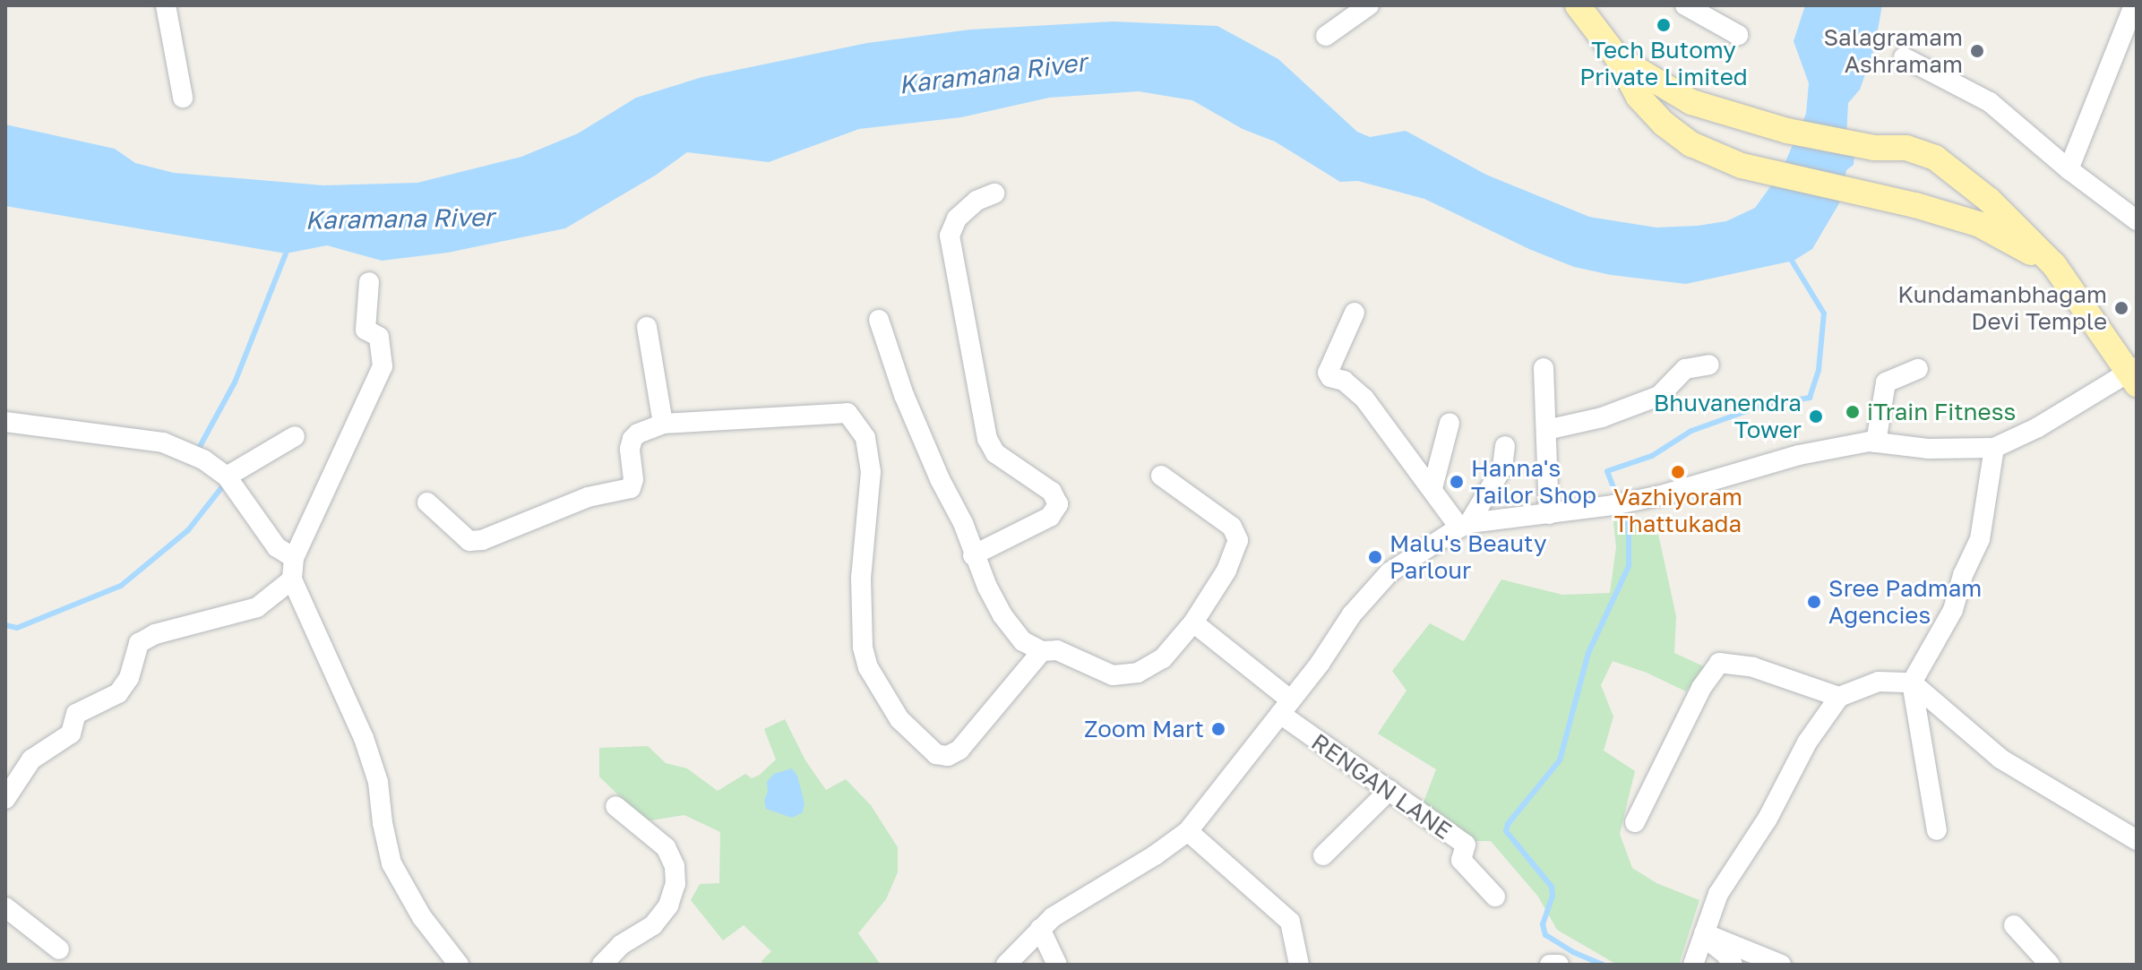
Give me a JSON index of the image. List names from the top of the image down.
{
  "streets": {
    "street": ["RENGAN LANE"]
  },
  "water": ["Karamana River"],
  "places": [
    "Tech Butomy Private Limited",
    "Salagramam Ashramam",
    "Kundamanbhagam Devi Temple",
    "iTrain Fitness",
    "Bhuvanendra Tower",
    "Vazhiyoram Thattukada",
    "Hanna's Tailor Shop",
    "Malu's Beauty Parlour",
    "Sree Padmam Agencies",
    "Zoom Mart"
  ]
}
